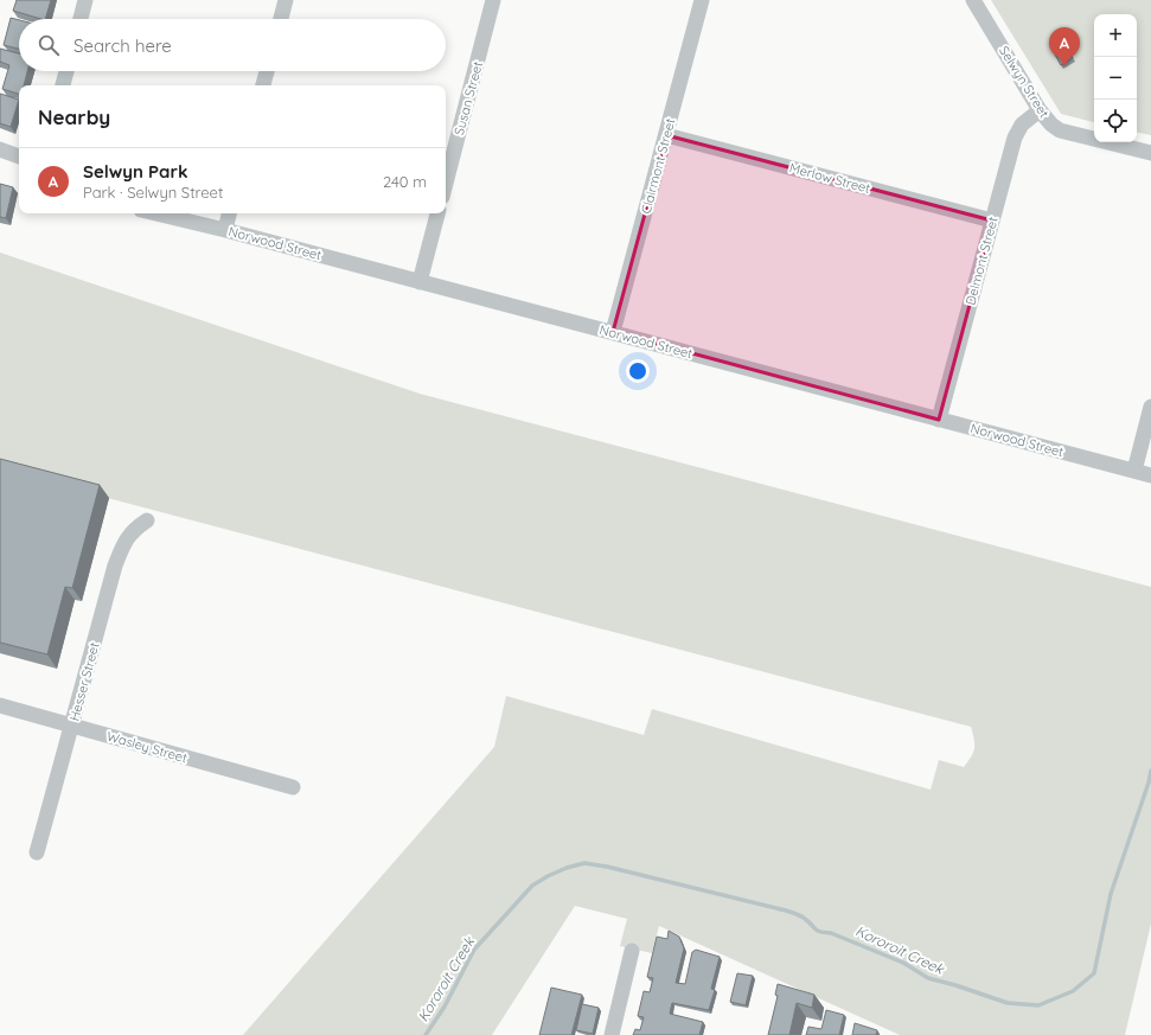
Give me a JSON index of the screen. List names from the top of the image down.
{
  "streets": {
    "street": [
      "Selwyn Street",
      "Susan Street",
      "Clairmont Street",
      "Merlow Street",
      "Norwood Street",
      "Delmont Street",
      "Hesser Street",
      "Wasley Street"
    ]
  },
  "crossings": [
    ["Selwyn Street", "Delmont Street"],
    ["Clairmont Street", "Merlow Street"],
    ["Clairmont Street", "Norwood Street"],
    ["Merlow Street", "Delmont Street"],
    ["Norwood Street", "Delmont Street"],
    ["Hesser Street", "Wasley Street"]
  ],
  "water": ["Kororoit Creek"],
  "page": {
    "map_buttons": ["+", "−"],
    "search": "Search here",
    "pins": "A",
    "heading": "Nearby",
    "list": [
      {
        "mark": "A",
        "name": "Selwyn Park",
        "note": "Park · Selwyn Street",
        "value": "240 m"
      }
    ]
  }
}
